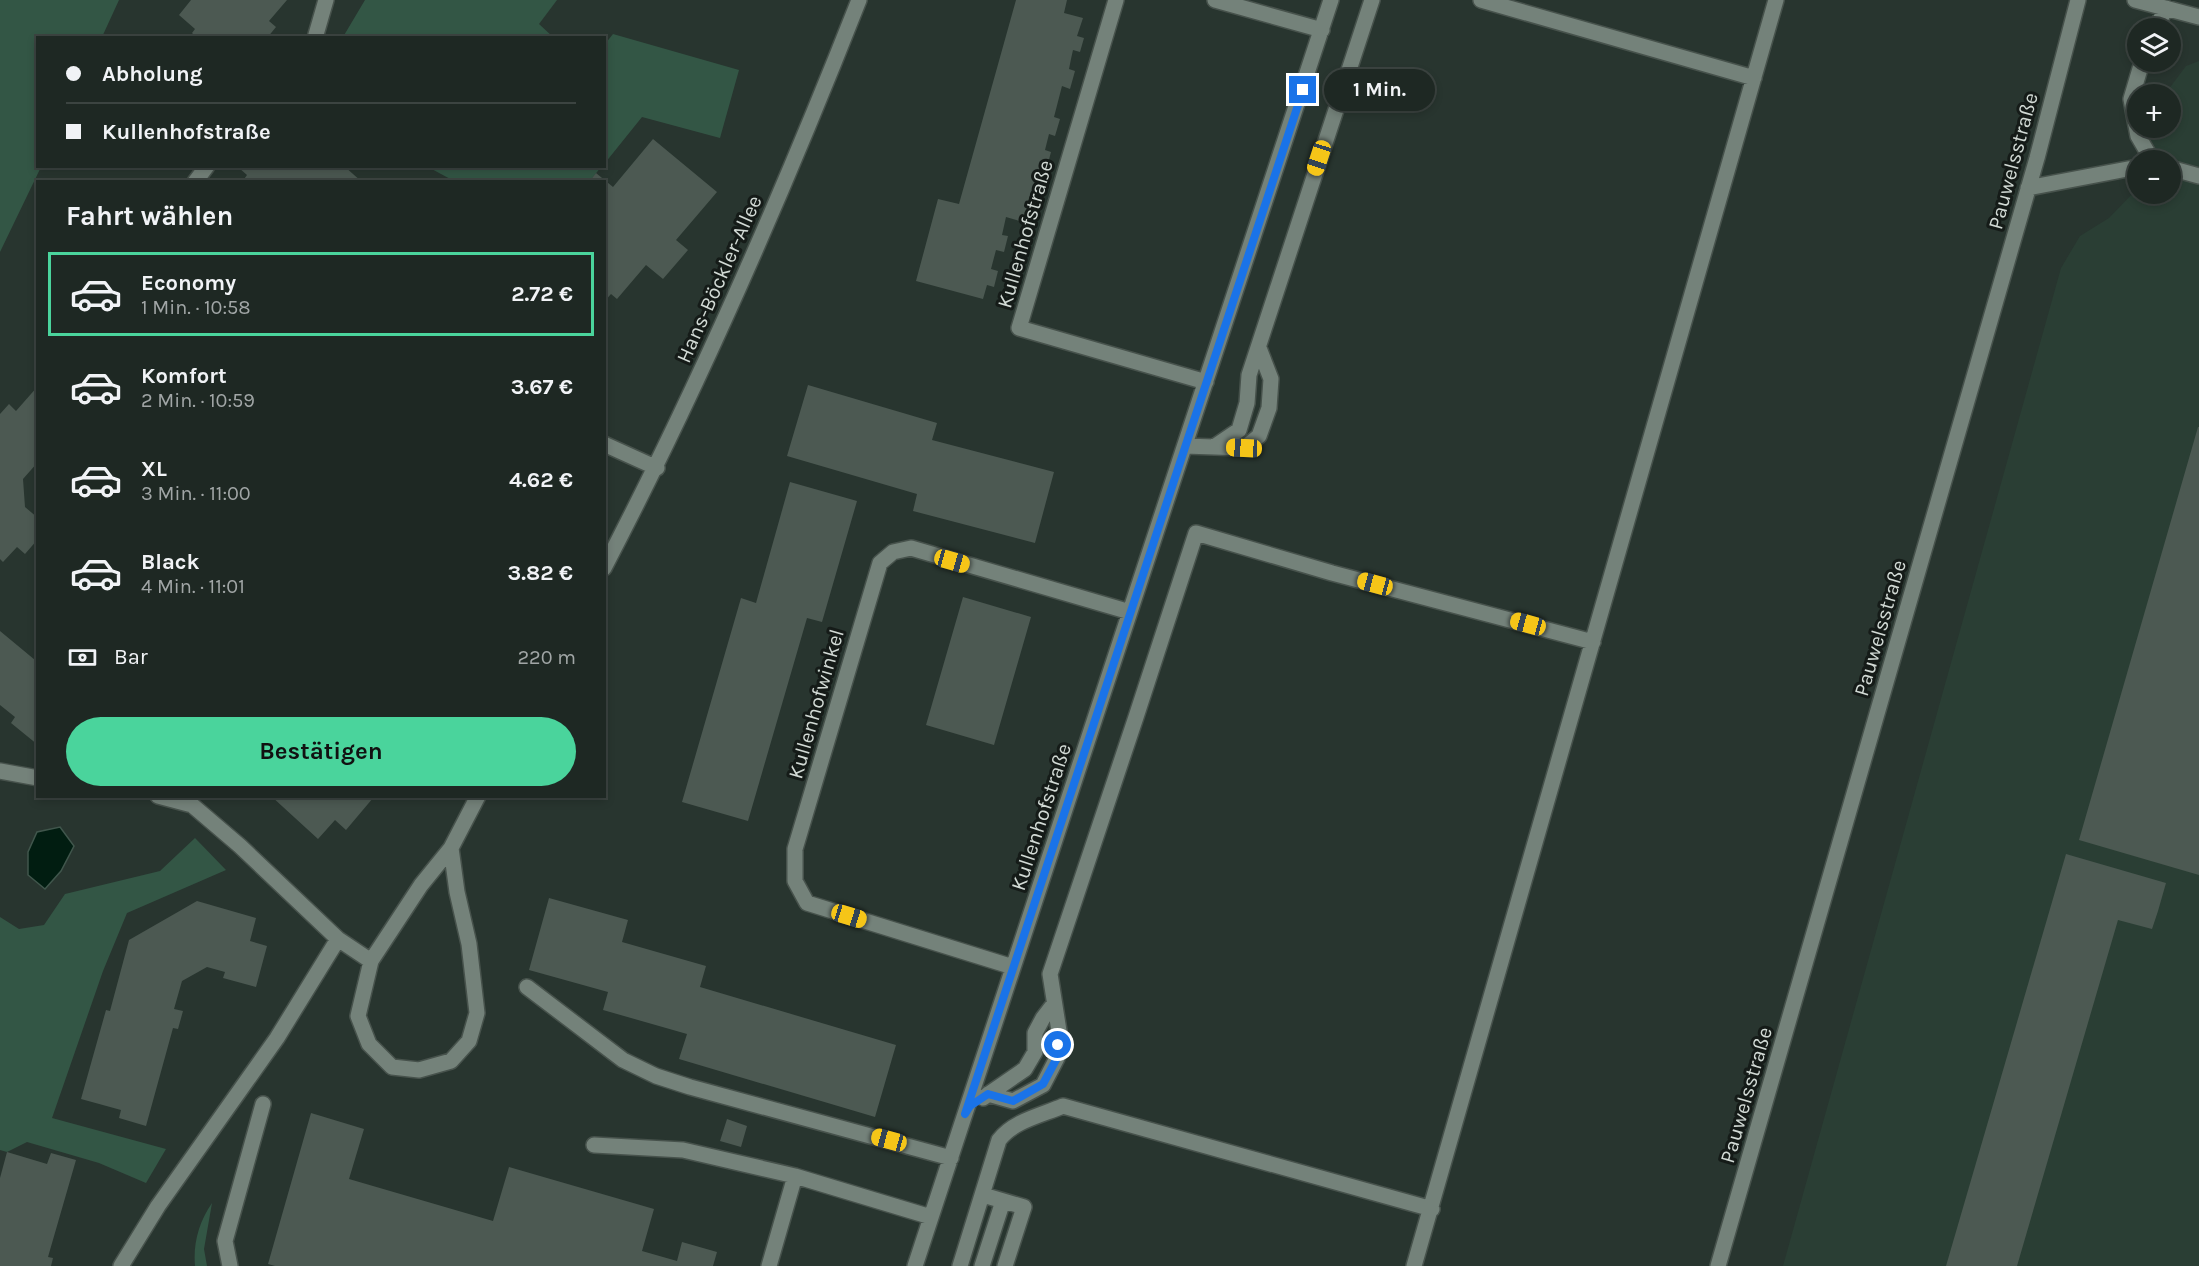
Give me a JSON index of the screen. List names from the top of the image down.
{
  "streets": {
    "street": [
      "Pauwelsstraße",
      "Kullenhofstraße",
      "Hans-Böckler-Allee",
      "Kullenhofwinkel"
    ]
  },
  "crossings": [
    ["Kullenhofstraße", "Kullenhofwinkel"]
  ],
  "page": {
    "map_buttons": ["+", "−"],
    "banner": ["Abholung", "Kullenhofstraße"],
    "bubble": "1 Min.",
    "heading": "Fahrt wählen",
    "list": [
      {
        "name": "Economy",
        "note": "1 Min. · 10:58",
        "value": "2.72 €"
      },
      {
        "name": "Komfort",
        "note": "2 Min. · 10:59",
        "value": "3.67 €"
      },
      {
        "name": "XL",
        "note": "3 Min. · 11:00",
        "value": "4.62 €"
      },
      {
        "name": "Black",
        "note": "4 Min. · 11:01",
        "value": "3.82 €"
      }
    ],
    "pay": ["Bar", "220 m"],
    "buttons": "Bestätigen"
  }
}
